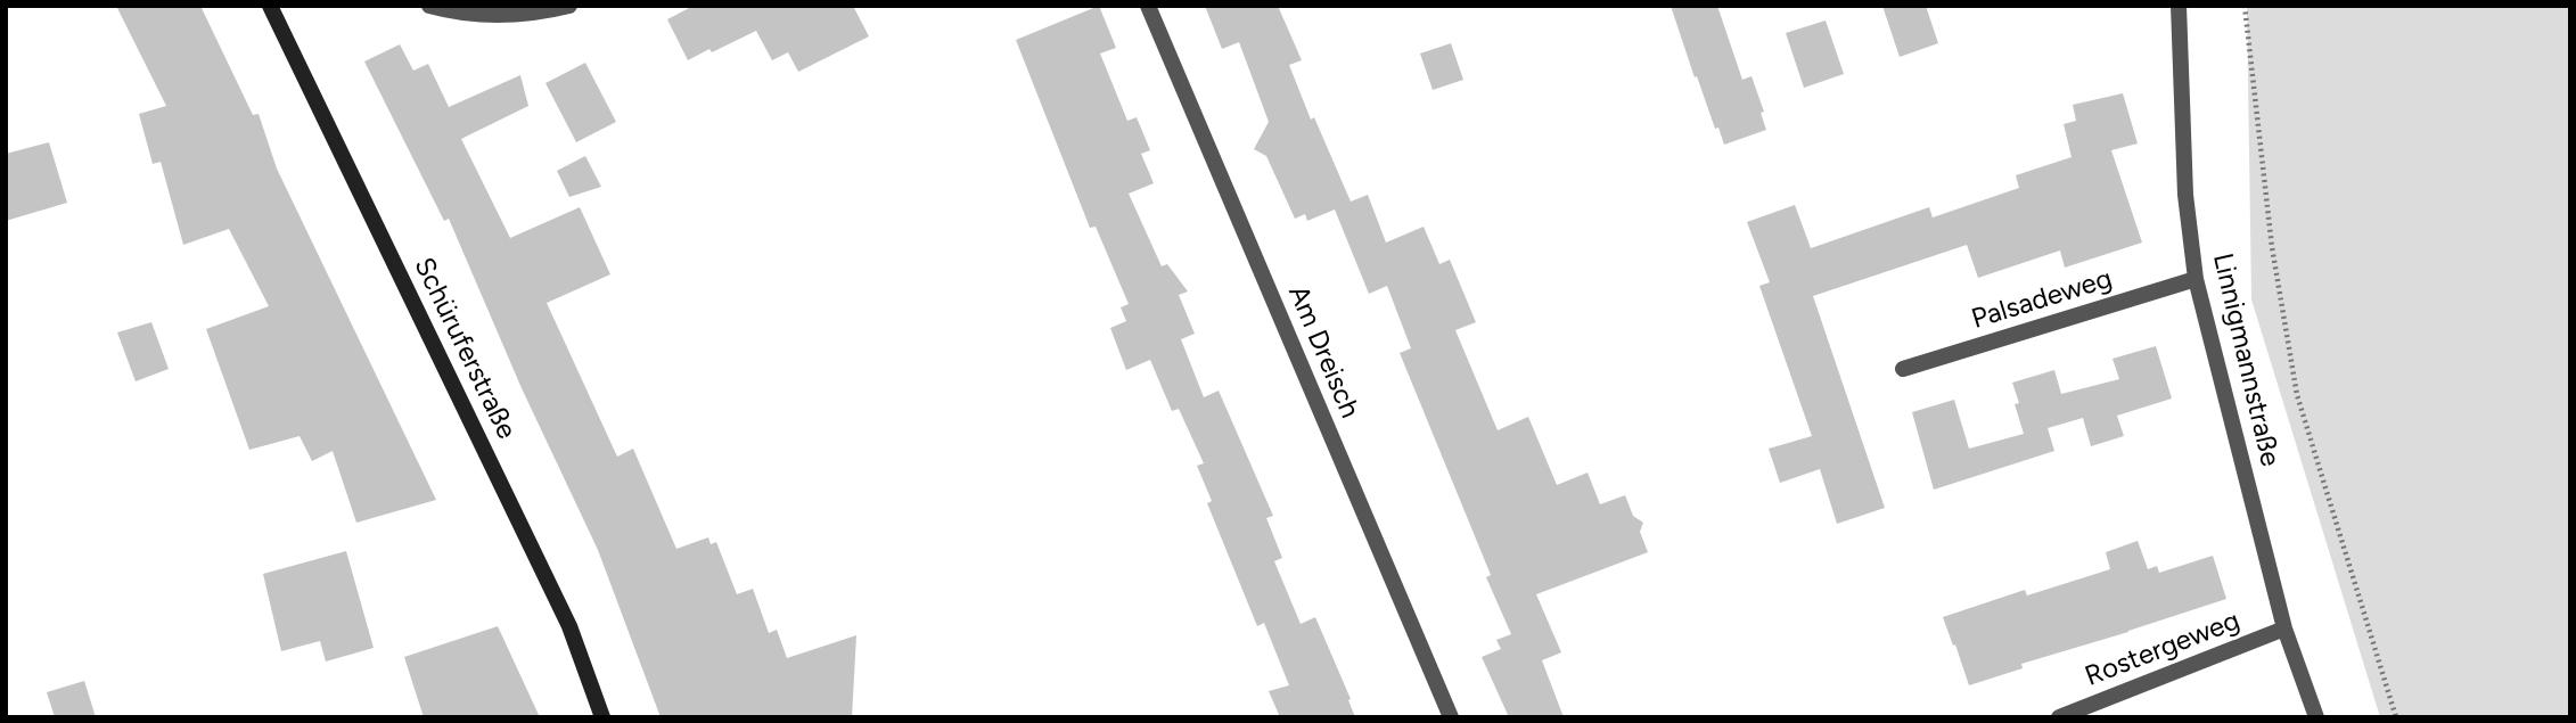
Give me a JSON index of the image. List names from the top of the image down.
{
  "streets": {
    "main road": ["Schüruferstraße"],
    "street": [
      "Palsadeweg",
      "Am Dreisch",
      "Linnigmannstraße",
      "Rostergeweg"
    ]
  },
  "crossings": [
    ["Palsadeweg", "Linnigmannstraße"],
    ["Linnigmannstraße", "Rostergeweg"]
  ]
}
